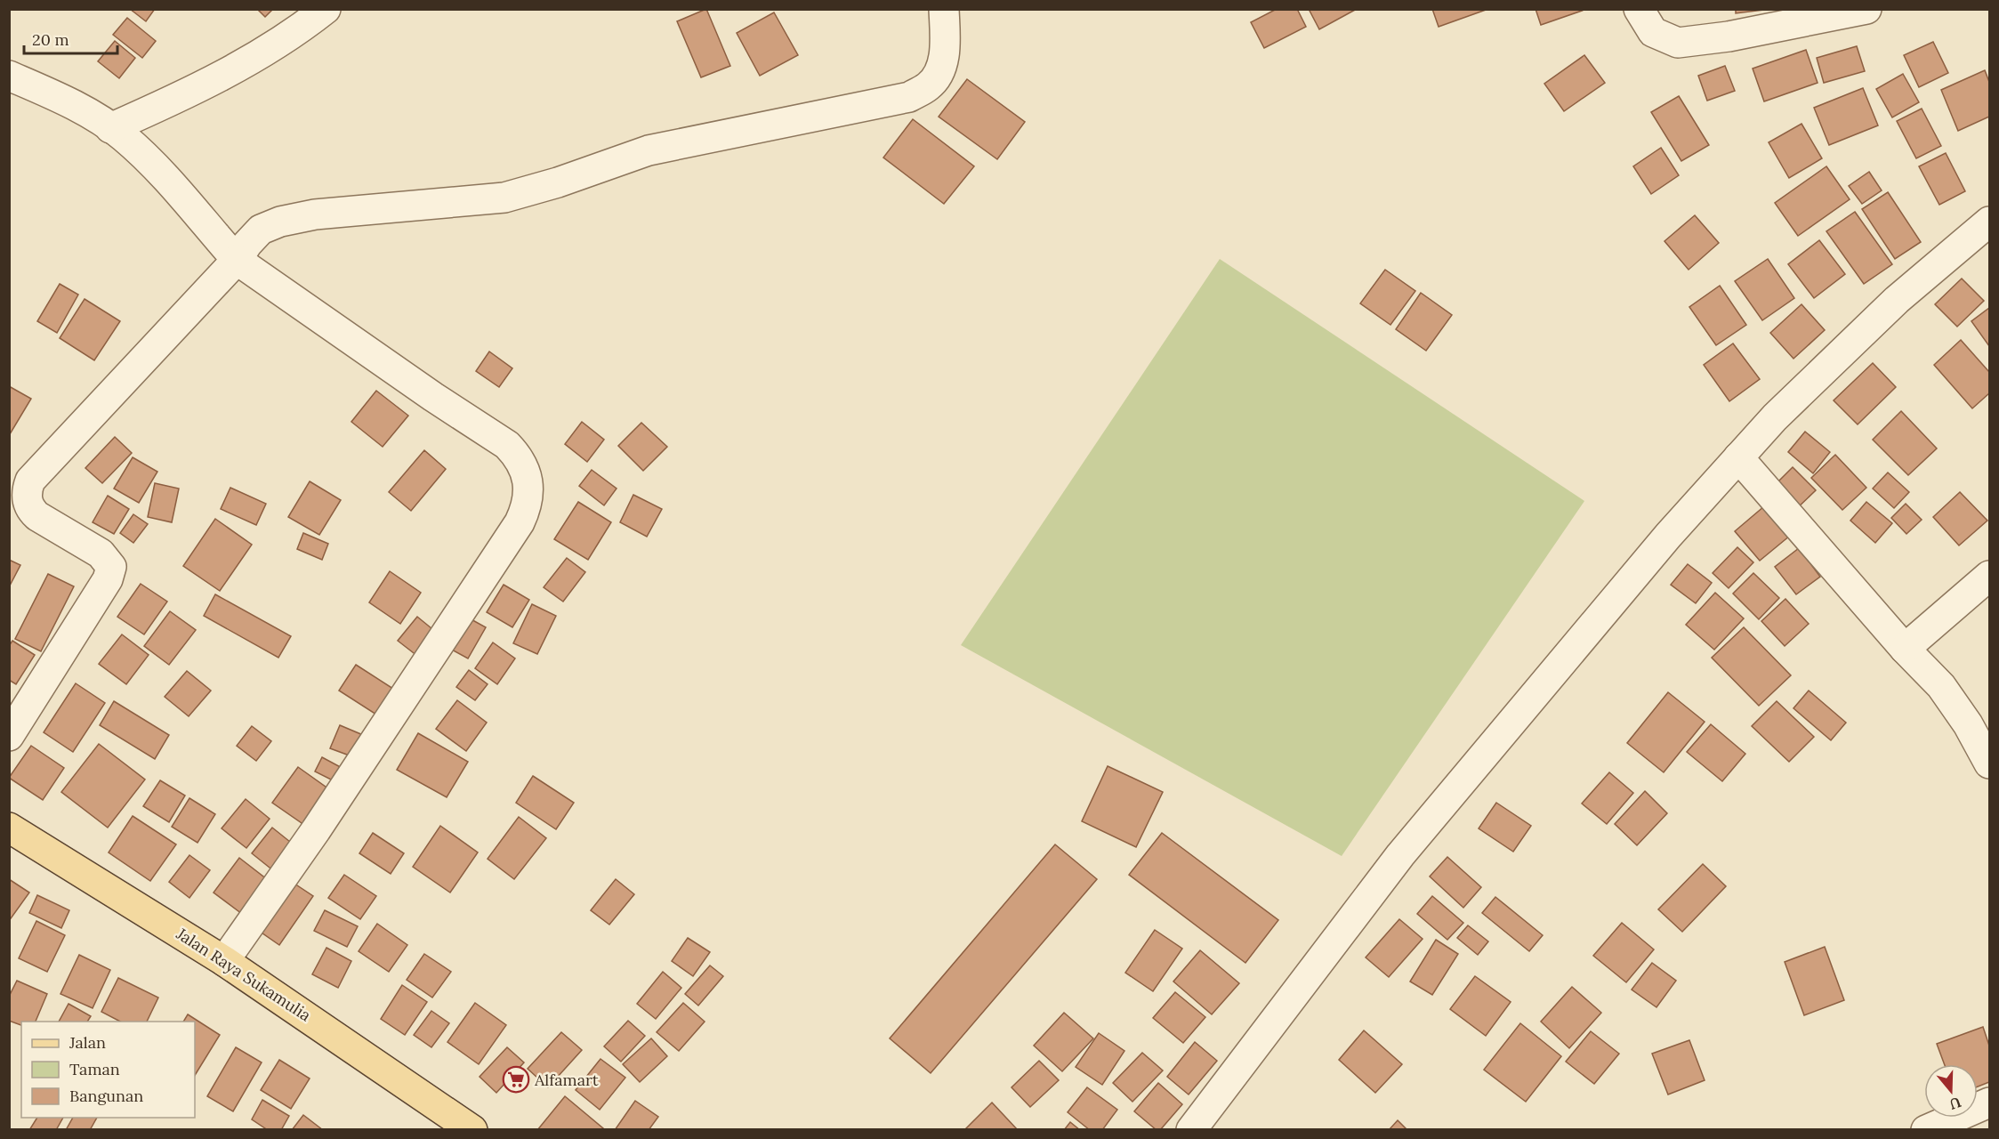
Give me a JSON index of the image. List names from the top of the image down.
{
  "streets": {
    "main road": ["Jalan Raya Sukamulia"]
  },
  "places": {
    "supermarket": ["Alfamart"]
  },
  "legend": ["Jalan", "Taman", "Bangunan"],
  "scale_bar": "20 m",
  "north": "bottom"
}
